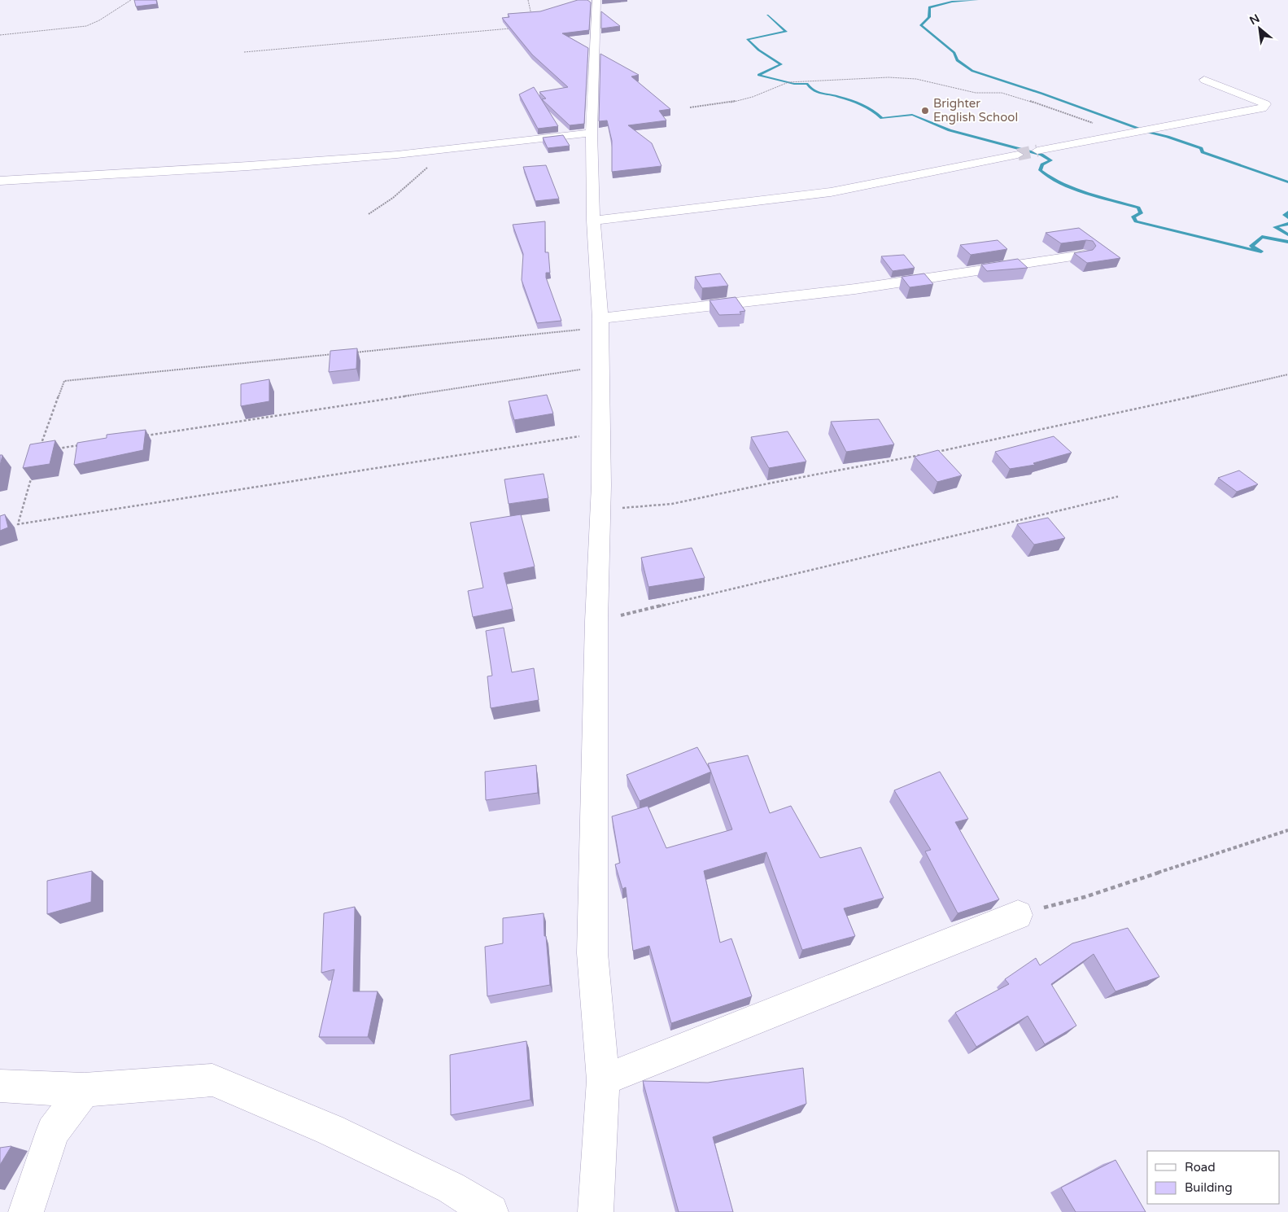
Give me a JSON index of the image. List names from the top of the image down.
{
  "places": ["Brighter English School"],
  "legend": ["Road", "Building"],
  "north": "top left"
}
